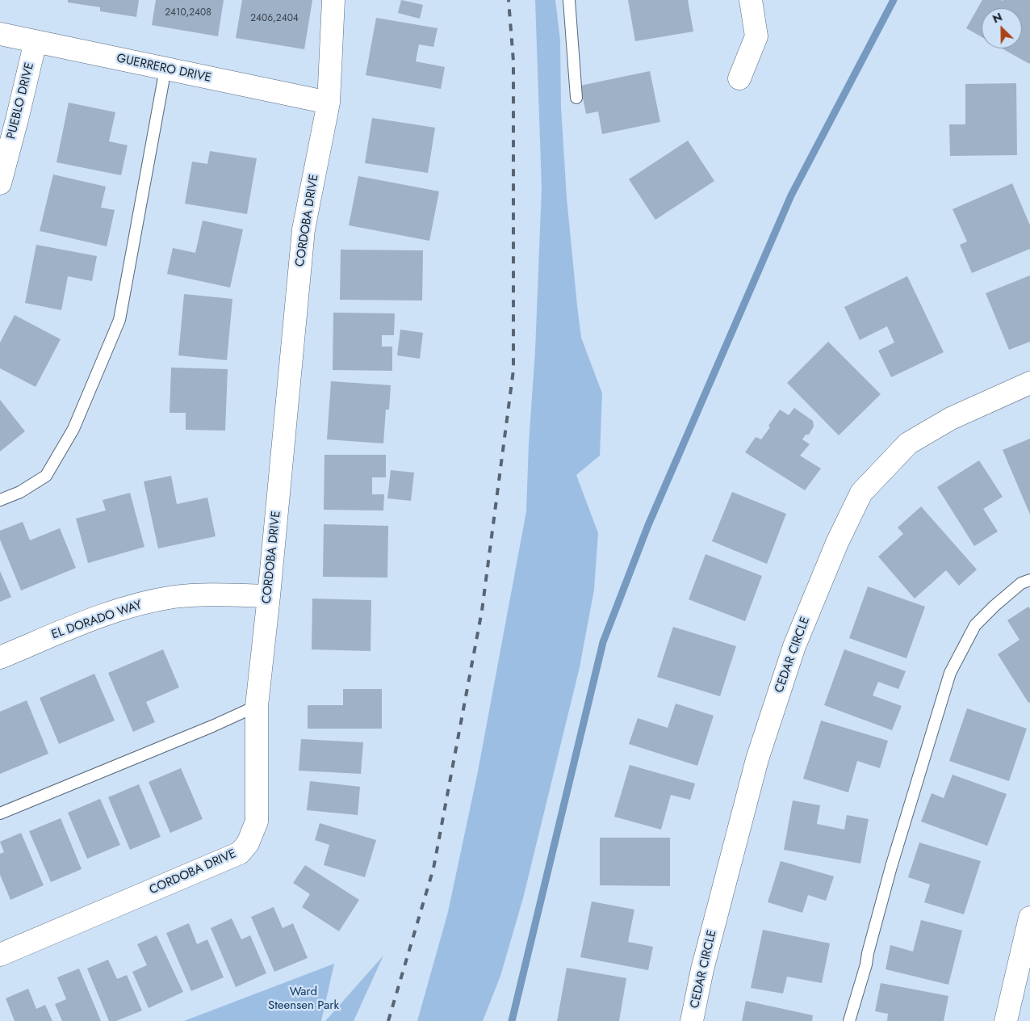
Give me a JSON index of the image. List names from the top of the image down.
{
  "streets": {
    "street": [
      "GUERRERO DRIVE",
      "PUEBLO DRIVE",
      "CORDOBA DRIVE",
      "EL DORADO WAY",
      "CEDAR CIRCLE"
    ]
  },
  "crossings": [
    ["GUERRERO DRIVE", "PUEBLO DRIVE"],
    ["GUERRERO DRIVE", "CORDOBA DRIVE"],
    ["CORDOBA DRIVE", "EL DORADO WAY"]
  ],
  "parks": ["Ward Steensen Park"],
  "house_numbers": ["2410,2408", "2406,2404"],
  "north": "top left"
}
